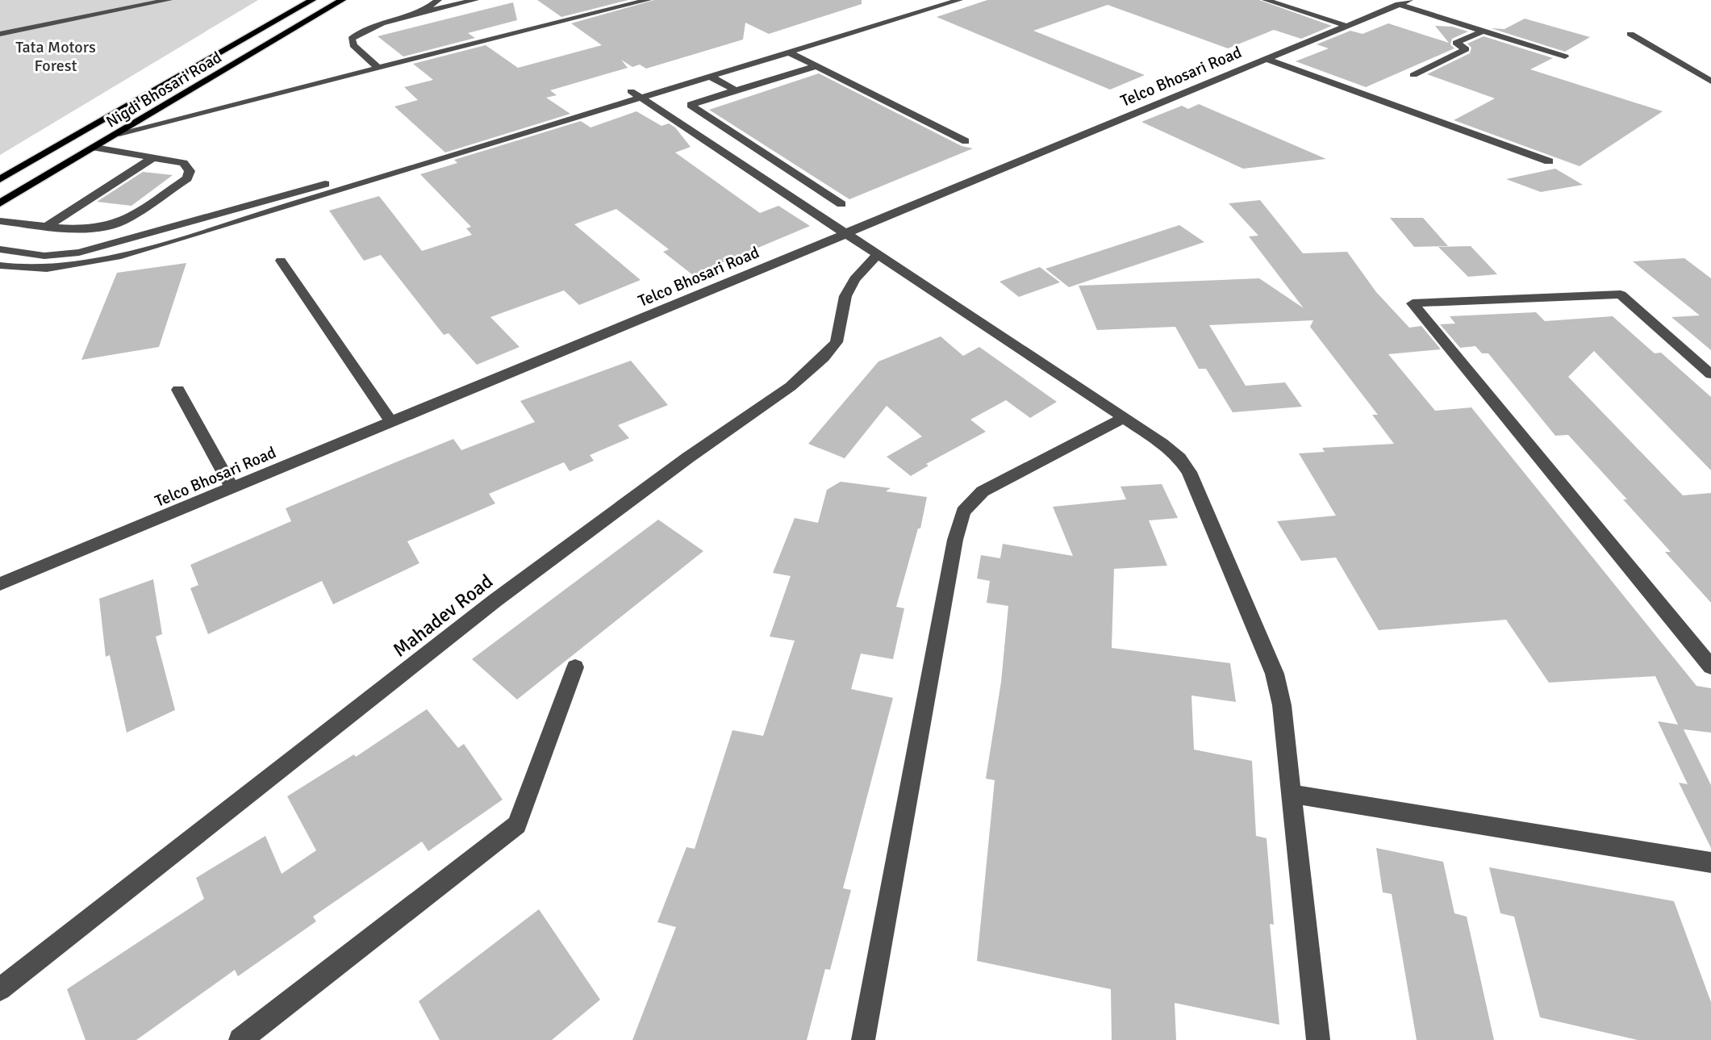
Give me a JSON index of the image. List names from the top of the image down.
{
  "streets": {
    "main road": ["Nigdi Bhosari Road"],
    "street": ["Telco Bhosari Road", "Mahadev Road"]
  },
  "parks": ["Tata Motors Forest"]
}
